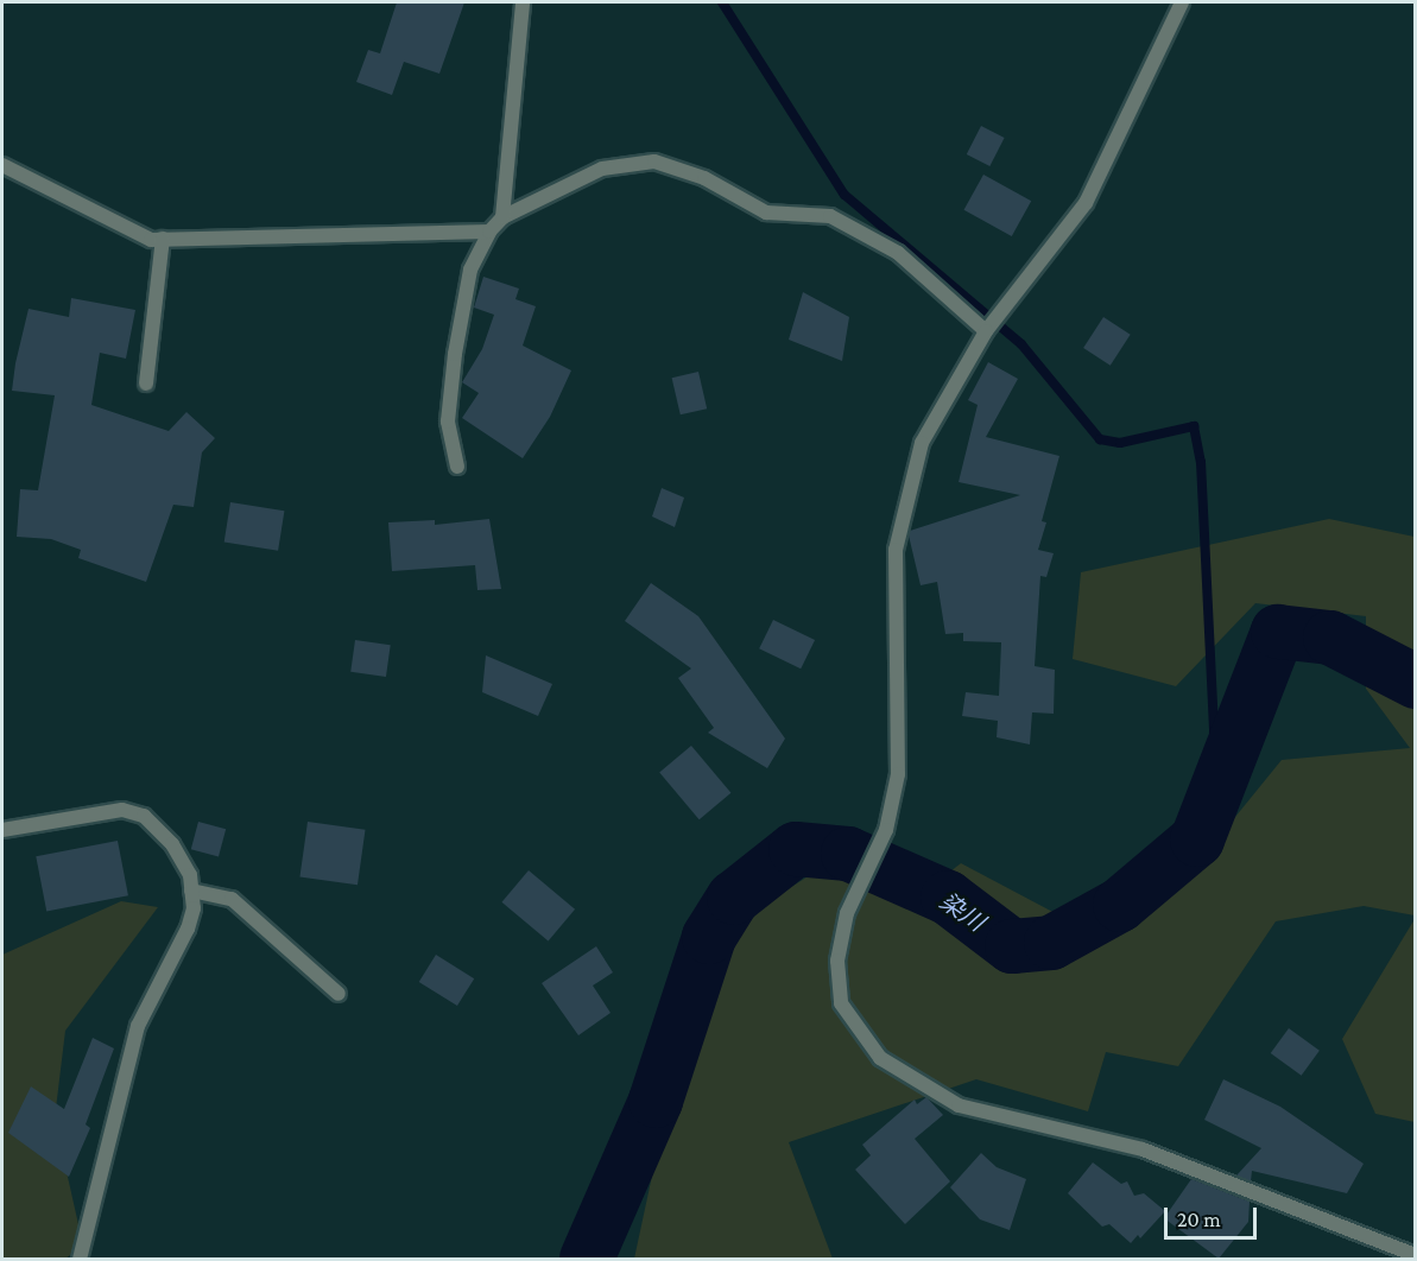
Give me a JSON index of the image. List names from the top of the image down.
{
  "water": ["染川"],
  "scale_bar": "20 m"
}
